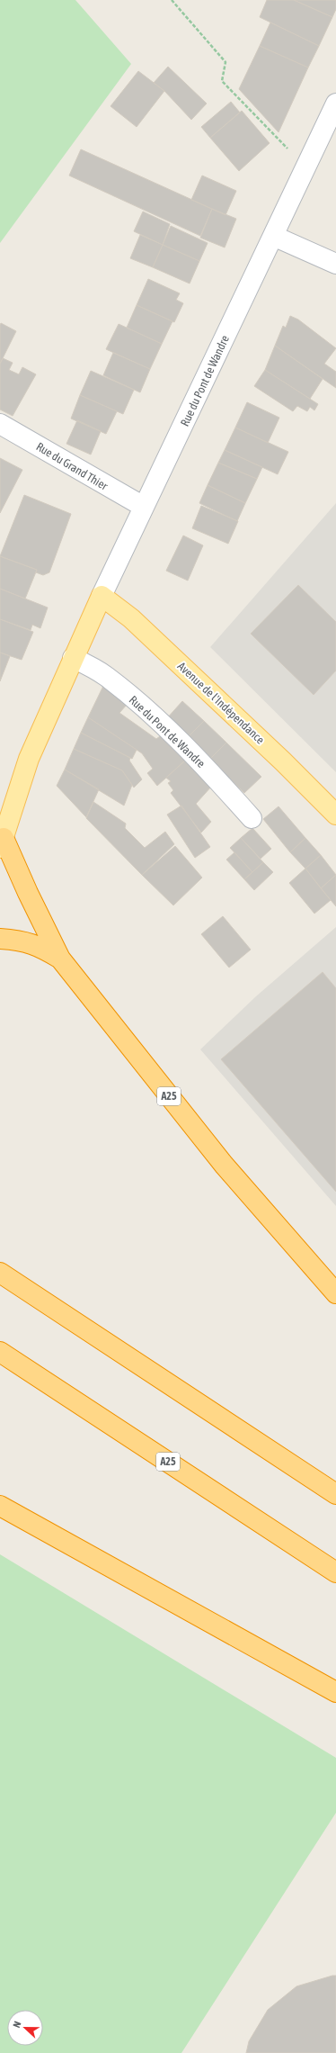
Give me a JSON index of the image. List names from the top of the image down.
{
  "streets": {
    "highway": ["A25"],
    "main road": ["Rue du Pont de Wandre", "Avenue de l'Indépendance"],
    "street": ["Rue du Grand Thier"]
  },
  "crossings": [
    ["Rue du Pont de Wandre", "Rue du Grand Thier"],
    ["Rue du Pont de Wandre", "Avenue de l'Indépendance"],
    ["Rue du Pont de Wandre", "A25"]
  ],
  "north": "left"
}
